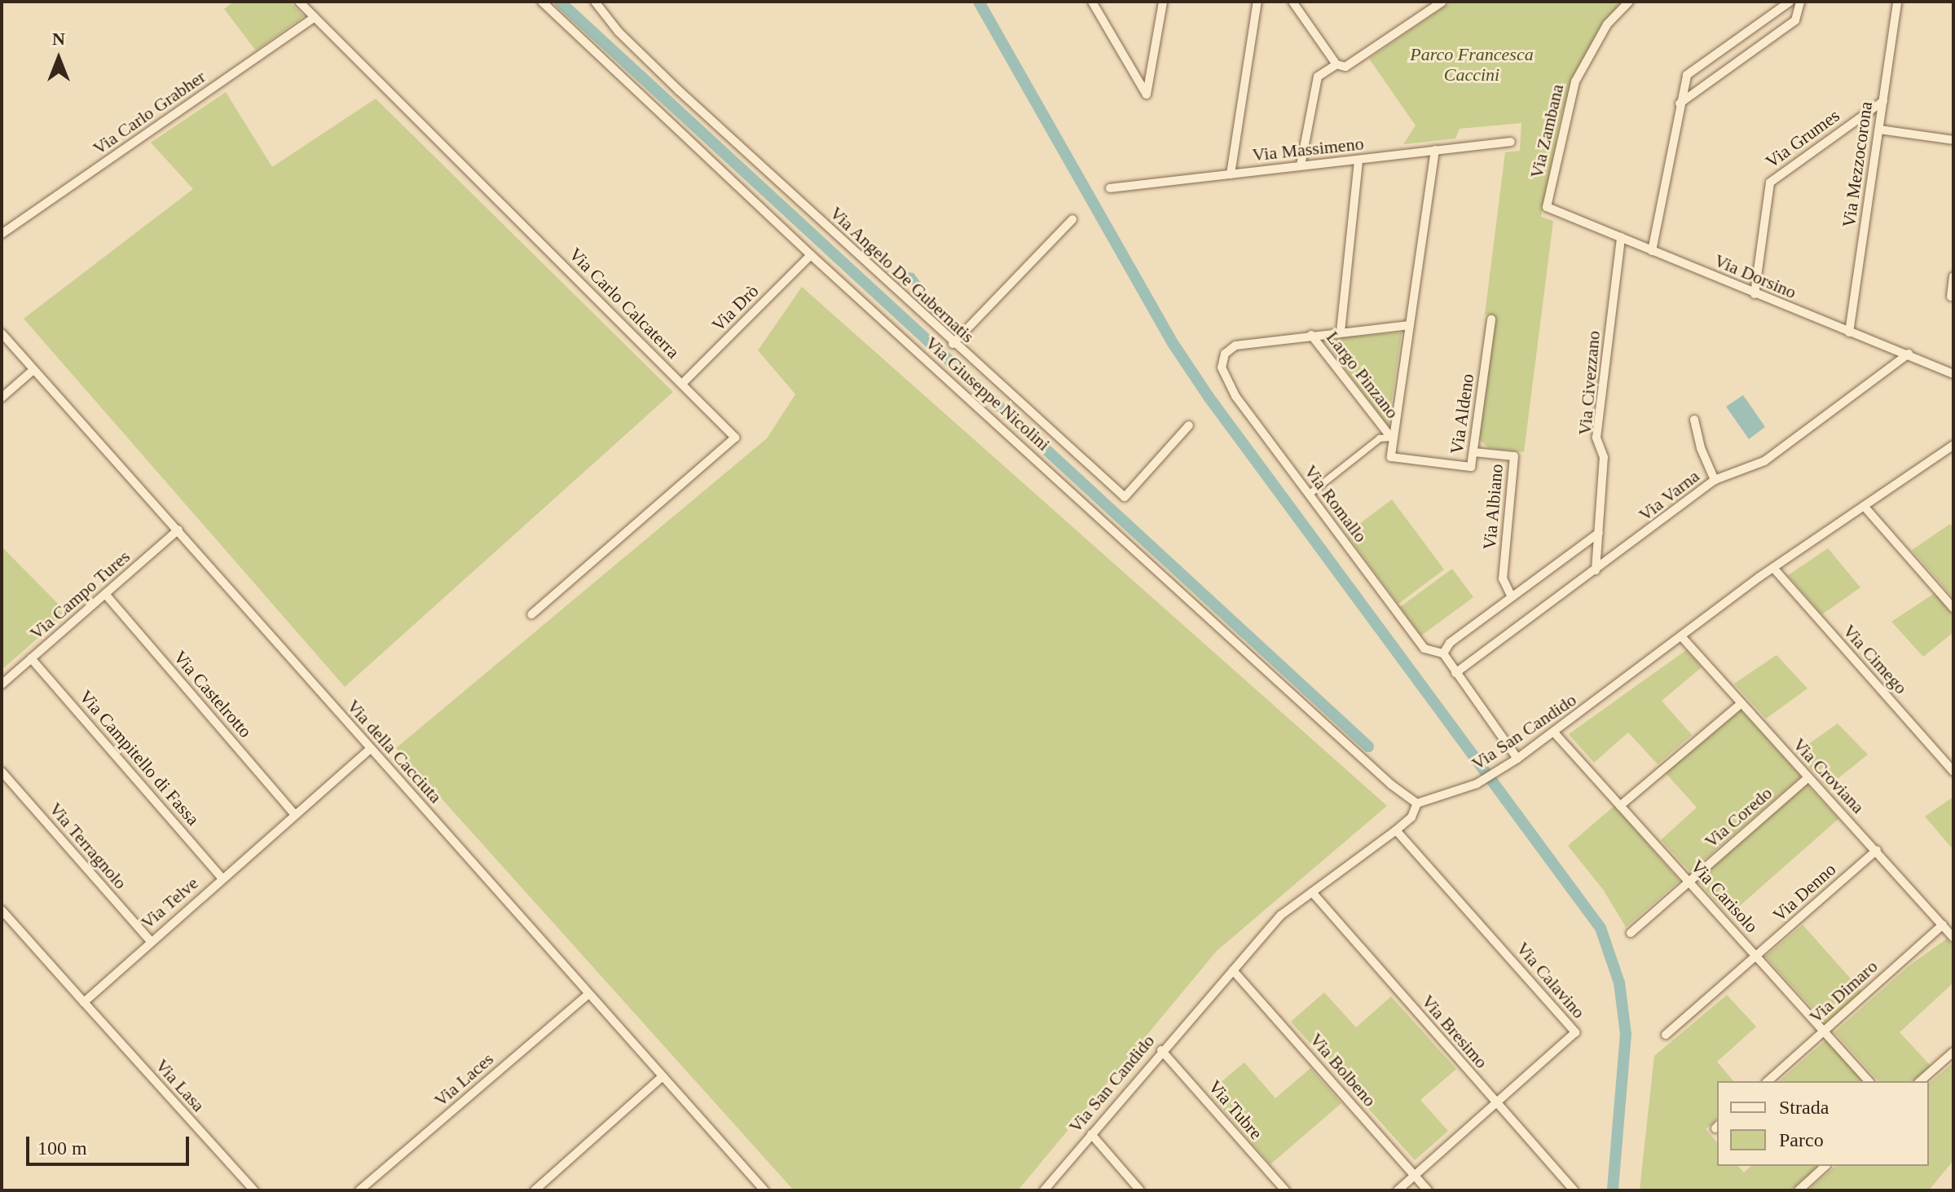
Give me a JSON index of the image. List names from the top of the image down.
{
  "streets": {
    "street": [
      "Via Carlo Grabher",
      "Via Zambana",
      "Via Grumes",
      "Via Massimeno",
      "Via Mezzocorona",
      "Via Angelo De Gubernatis",
      "Via Dorsino",
      "Via Carlo Calcaterra",
      "Via Drò",
      "Largo Pinzano",
      "Via Civezzano",
      "Via Giuseppe Nicolini",
      "Via Aldeno",
      "Via Varna",
      "Via Romallo",
      "Via Albiano",
      "Via Campo Tures",
      "Via Cimego",
      "Via Castelrotto",
      "Via San Candido",
      "Via della Cacciuta",
      "Via Campitello di Fassa",
      "Via Croviana",
      "Via Coredo",
      "Via Terragnolo",
      "Via Denno",
      "Via Carisolo",
      "Via Telve",
      "Via Calavino",
      "Via Dimaro",
      "Via Bresimo",
      "Via Bolbeno",
      "Via Laces",
      "Via Lasa",
      "Via Tubre"
    ]
  },
  "crossings": [
    ["Via Carlo Grabher", "Via Carlo Calcaterra"],
    ["Via Zambana", "Via Dorsino"],
    ["Via Grumes", "Via Mezzocorona"],
    ["Via Grumes", "Via Dorsino"],
    ["Via Massimeno", "Largo Pinzano"],
    ["Via Mezzocorona", "Via Dorsino"],
    ["Via Dorsino", "Via Civezzano"],
    ["Via Dorsino", "Via Varna"],
    ["Via Carlo Calcaterra", "Via Drò"],
    ["Via Drò", "Via Giuseppe Nicolini"],
    ["Largo Pinzano", "Via Aldeno"],
    ["Largo Pinzano", "Via Romallo"],
    ["Via Civezzano", "Via Varna"],
    ["Via Giuseppe Nicolini", "Via San Candido"],
    ["Via Aldeno", "Via Albiano"],
    ["Via Campo Tures", "Via Castelrotto"],
    ["Via Campo Tures", "Via della Cacciuta"],
    ["Via Campo Tures", "Via Campitello di Fassa"],
    ["Via Cimego", "Via San Candido"],
    ["Via Castelrotto", "Via Telve"],
    ["Via San Candido", "Via Croviana"],
    ["Via San Candido", "Via Carisolo"],
    ["Via San Candido", "Via Calavino"],
    ["Via San Candido", "Via Bresimo"],
    ["Via San Candido", "Via Bolbeno"],
    ["Via San Candido", "Via Tubre"],
    ["Via della Cacciuta", "Via Telve"],
    ["Via della Cacciuta", "Via Laces"],
    ["Via Campitello di Fassa", "Via Telve"],
    ["Via Croviana", "Via Coredo"],
    ["Via Croviana", "Via Denno"],
    ["Via Croviana", "Via Dimaro"],
    ["Via Coredo", "Via Carisolo"],
    ["Via Terragnolo", "Via Telve"],
    ["Via Denno", "Via Carisolo"],
    ["Via Carisolo", "Via Dimaro"],
    ["Via Telve", "Via Lasa"],
    ["Via Calavino", "Via Bresimo"],
    ["Via Calavino", "Via Bolbeno"]
  ],
  "parks": ["Parco Francesca Caccini"],
  "legend": ["Strada", "Parco"],
  "scale_bar": "100 m",
  "north": "top"
}
